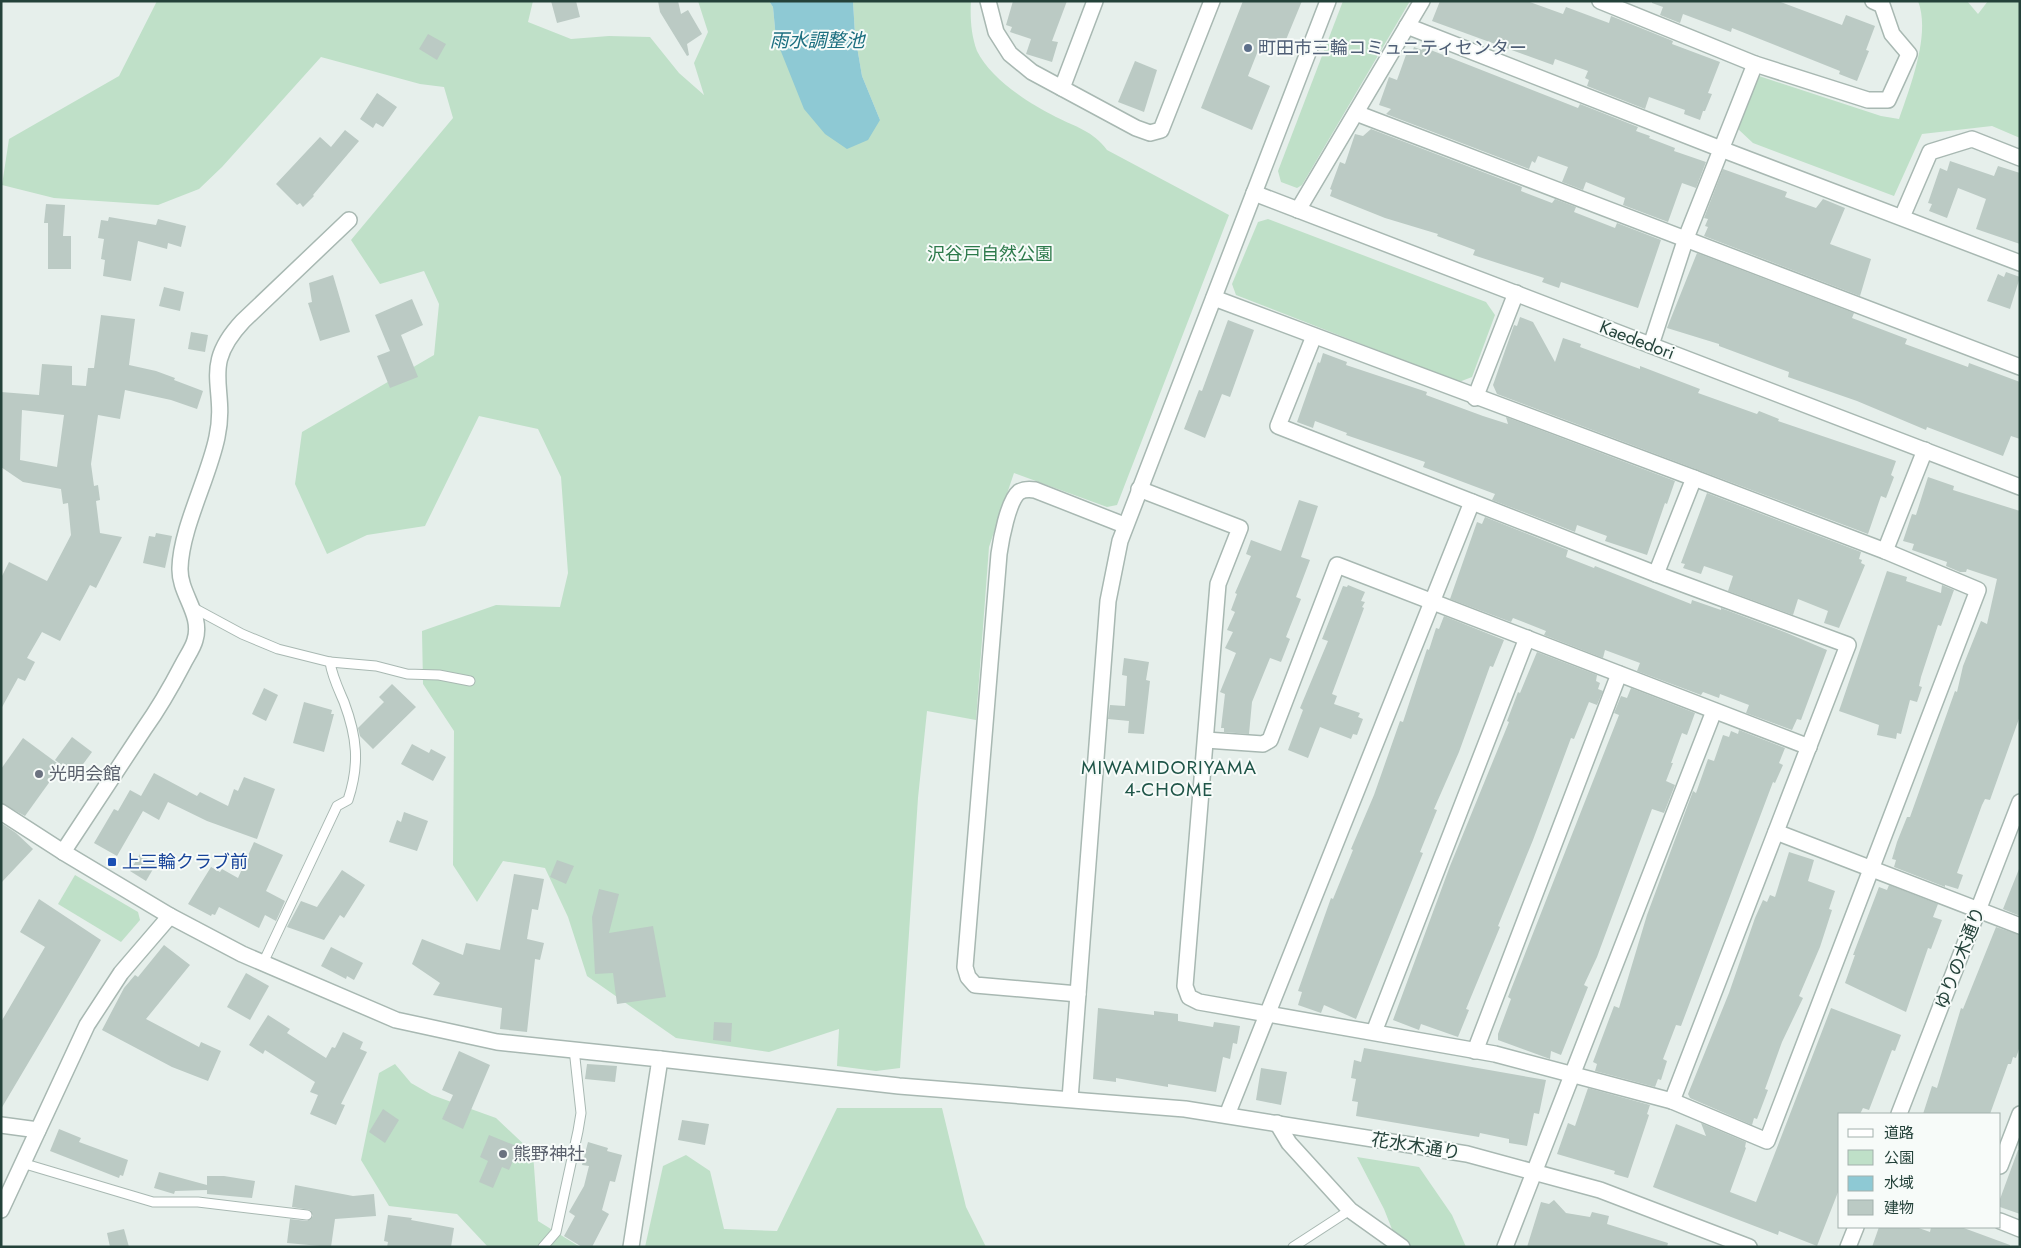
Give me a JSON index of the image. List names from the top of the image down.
{
  "streets": {
    "street": ["Kaededori", "ゆりの木通り", "花水木通り"]
  },
  "districts": ["MIWAMIDORIYAMA 4-CHOME"],
  "water": ["雨水調整池"],
  "parks": ["沢谷戸自然公園"],
  "places": {
    "other": ["町田市三輪コミュニティセンター", "光明会館", "熊野神社"],
    "transit": ["上三輪クラブ前"]
  },
  "legend": [
    "道路",
    "公園",
    "水域",
    "建物"
  ]
}
